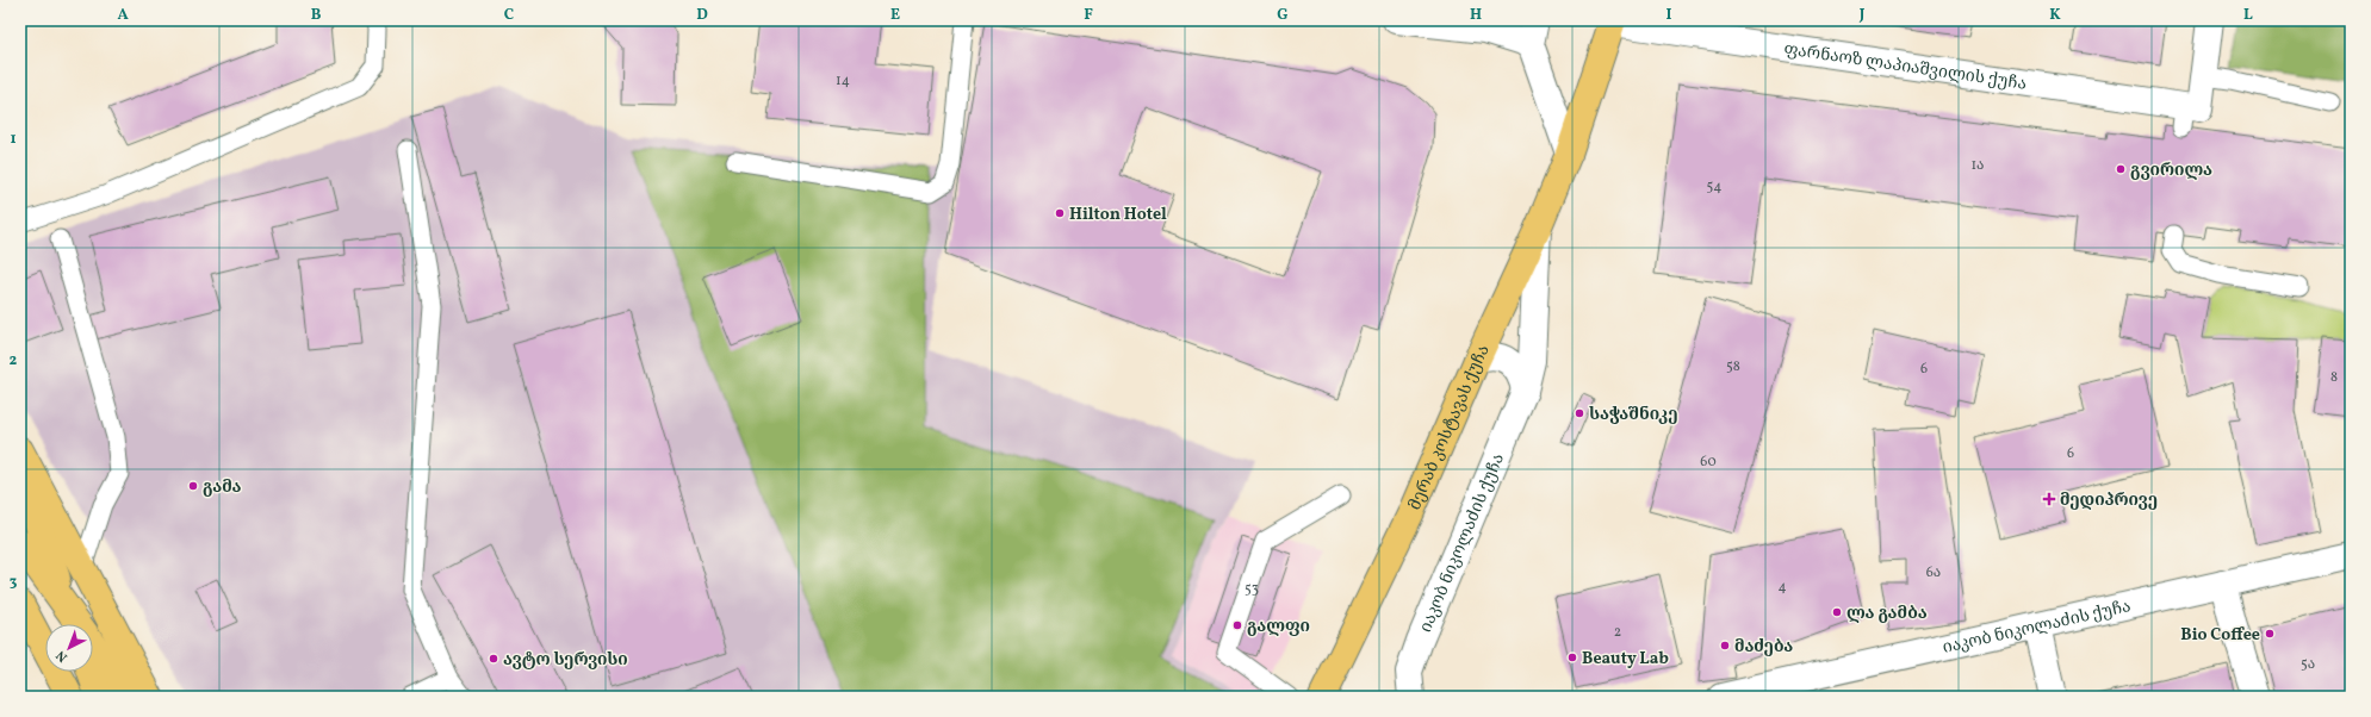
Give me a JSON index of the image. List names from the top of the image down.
{
  "streets": {
    "main road": ["მერაბ კოსტავას ქუჩა"],
    "street": ["ფარნაოზ ლაპიაშვილის ქუჩა", "იაკობ ნიკოლაძის ქუჩა"]
  },
  "crossings": [
    ["ფარნაოზ ლაპიაშვილის ქუჩა", "მერაბ კოსტავას ქუჩა"],
    ["მერაბ კოსტავას ქუჩა", "იაკობ ნიკოლაძის ქუჩა"]
  ],
  "places": {
    "other": [
      "გვირილა",
      "Hilton Hotel",
      "საჭაშნიკე",
      "გამა",
      "ლა გამბა",
      "გალფი",
      "Bio Coffee",
      "მაძება",
      "Beauty Lab",
      "ავტო სერვისი"
    ],
    "health": ["მედიპრივე"]
  },
  "house_numbers": [
    "14",
    "1ა",
    "54",
    "58",
    "6",
    "8",
    "6",
    "60",
    "6ა",
    "4",
    "53",
    "2",
    "5ა"
  ],
  "north": "bottom left",
  "grid": {
    "columns": [
      "A",
      "B",
      "C",
      "D",
      "E",
      "F",
      "G",
      "H",
      "I",
      "J",
      "K",
      "L"
    ],
    "rows": ["1", "2", "3"]
  }
}
